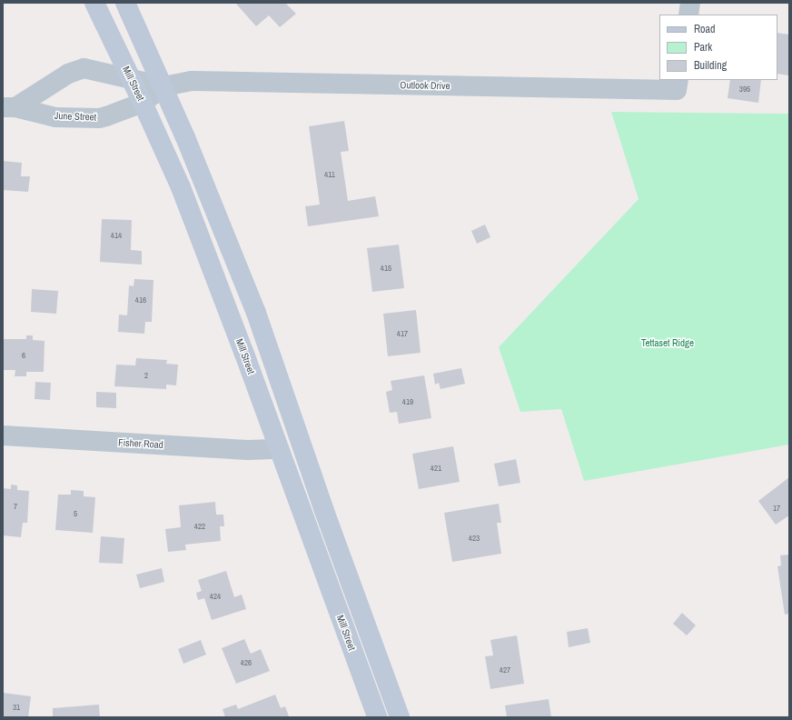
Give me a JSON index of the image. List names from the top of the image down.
{
  "streets": {
    "main road": ["Mill Street"],
    "street": ["Outlook Drive", "June Street", "Fisher Road"]
  },
  "crossings": [
    ["Mill Street", "June Street"],
    ["Mill Street", "Fisher Road"],
    ["Outlook Drive", "June Street"]
  ],
  "parks": ["Tettaset Ridge"],
  "house_numbers": [
    "395",
    "411",
    "414",
    "415",
    "416",
    "417",
    "6",
    "2",
    "419",
    "421",
    "7",
    "17",
    "5",
    "422",
    "423",
    "424",
    "426",
    "427",
    "31"
  ],
  "legend": ["Road", "Park", "Building"]
}
